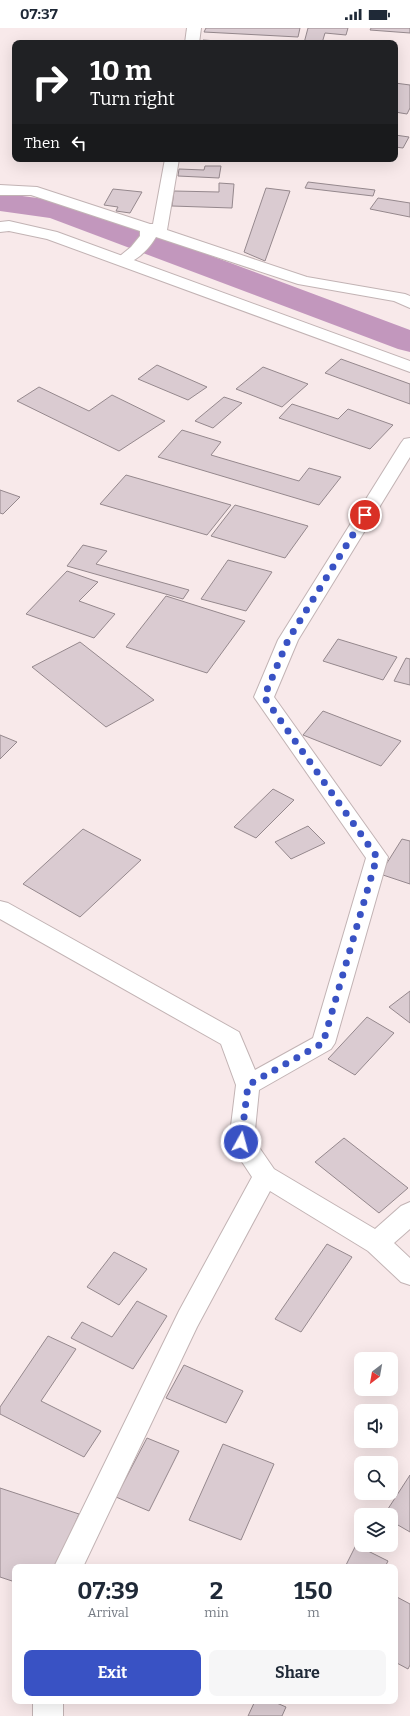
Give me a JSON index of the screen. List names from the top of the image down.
{
  "north": "bottom left",
  "page": {
    "status": "07:37",
    "turn": ["10 m", "Turn right"],
    "then": "Then",
    "eta": [
      "07:39",
      "Arrival",
      "2",
      "min",
      "150",
      "m"
    ],
    "buttons": ["Exit", "Share"]
  }
}
